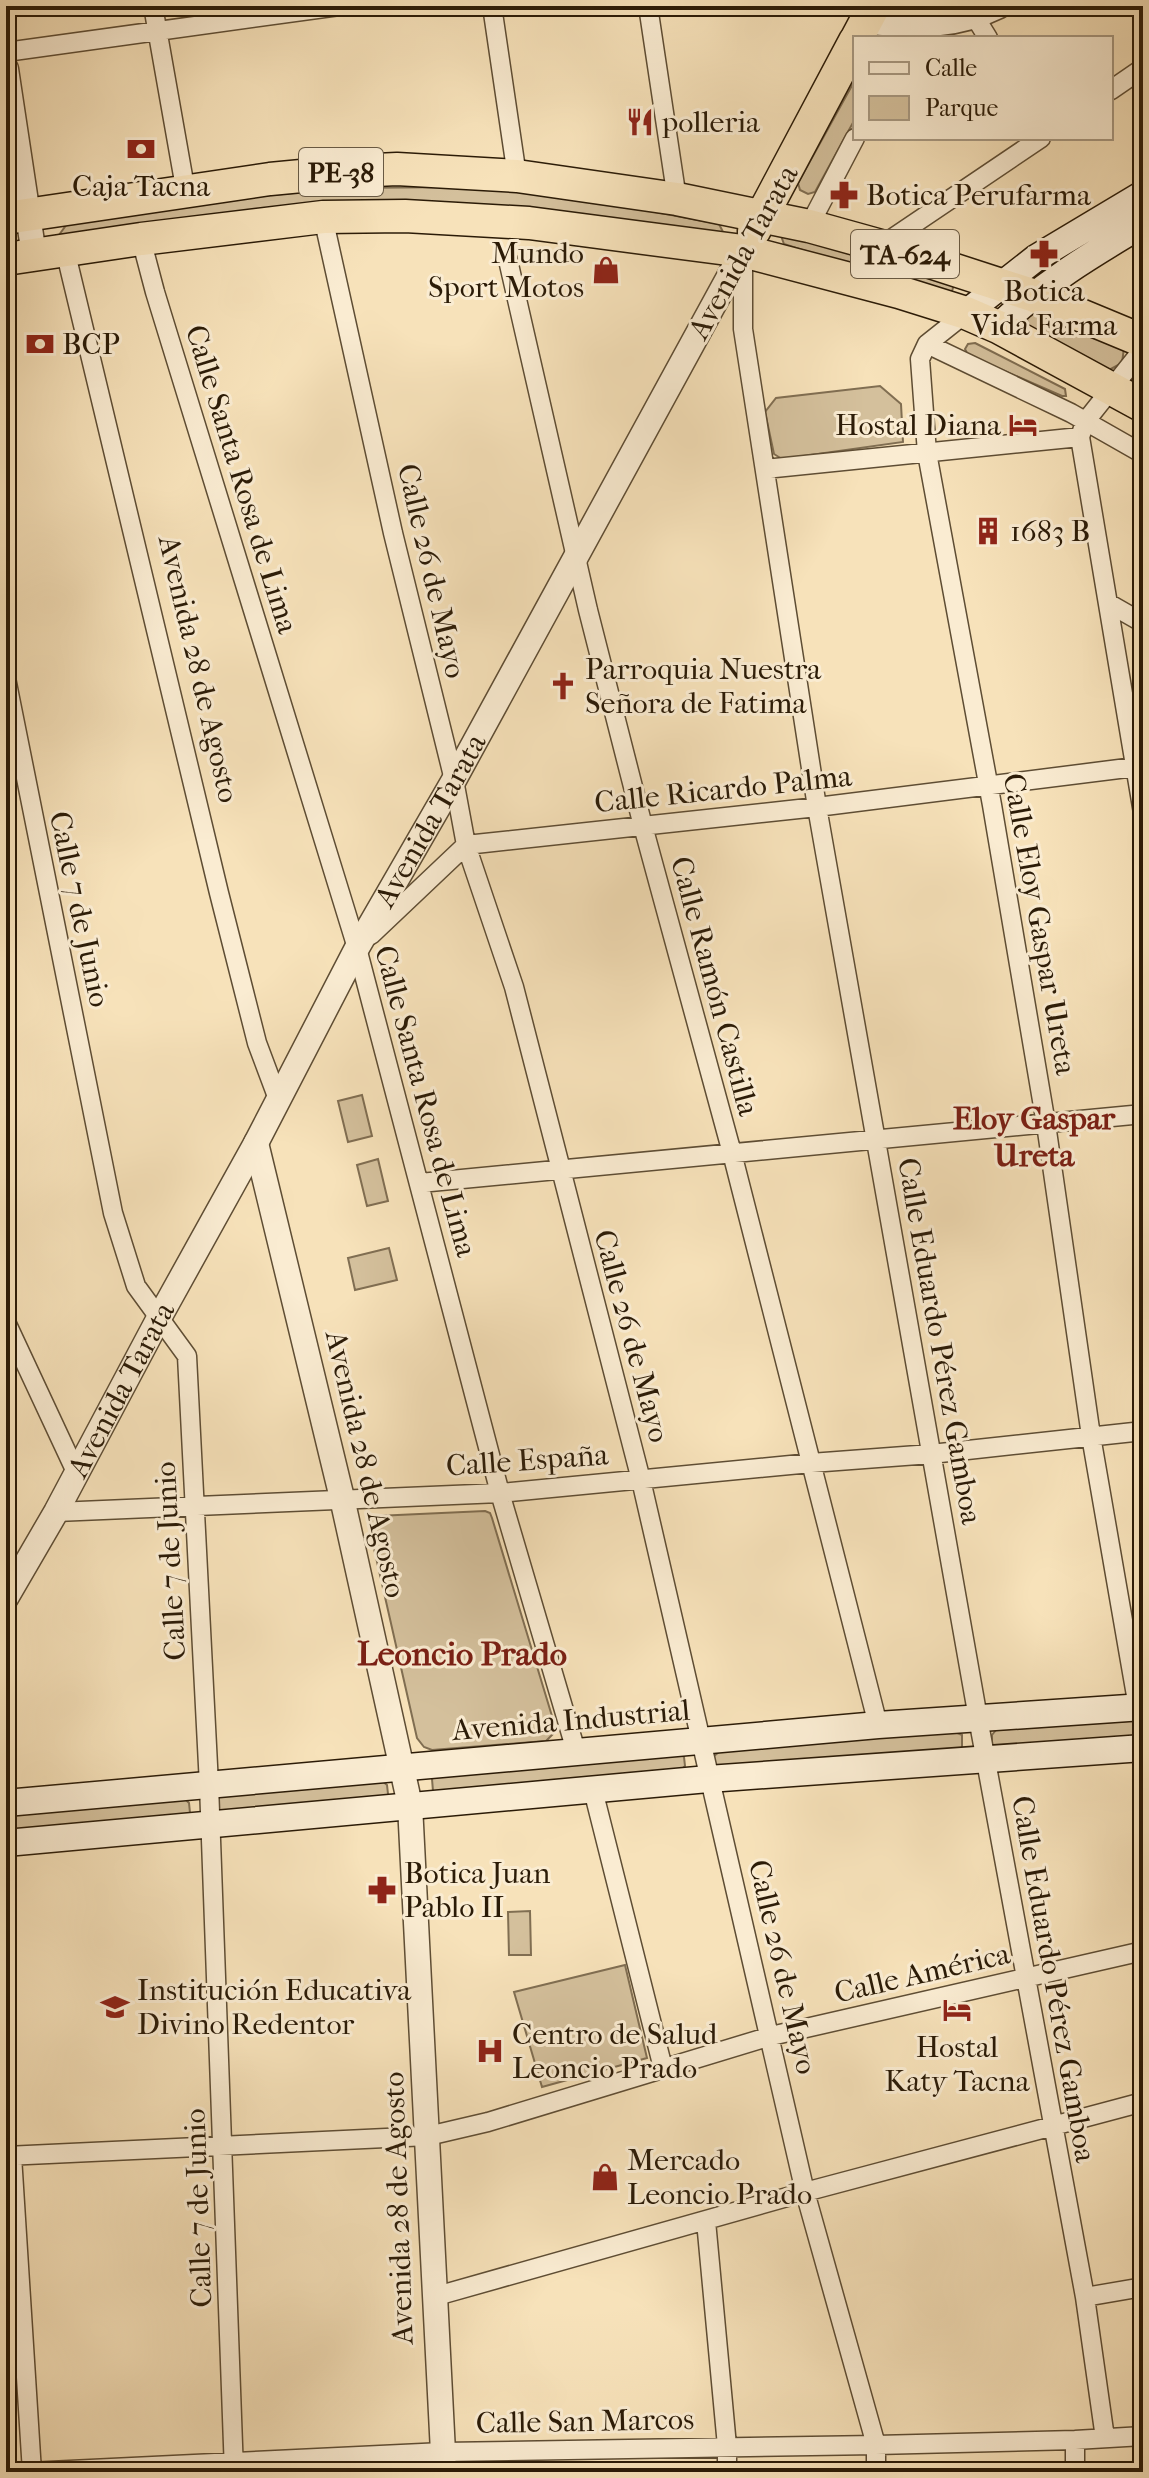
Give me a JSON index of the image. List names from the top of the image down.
{
  "streets": {
    "highway": ["PE-38", "Avenida Tarata", "TA-624"],
    "main road": ["Avenida Industrial"],
    "street": [
      "Calle Santa Rosa de Lima",
      "Calle 26 de Mayo",
      "Avenida 28 de Agosto",
      "Calle Ricardo Palma",
      "Calle 7 de Junio",
      "Calle Eloy Gaspar Ureta",
      "Calle Ramón Castilla",
      "Calle Eduardo Pérez Gamboa",
      "Calle España",
      "Calle América",
      "Calle San Marcos"
    ]
  },
  "crossings": [
    ["PE-38", "Avenida Tarata"],
    ["PE-38", "TA-624"],
    ["PE-38", "Calle Santa Rosa de Lima"],
    ["PE-38", "Calle 26 de Mayo"],
    ["PE-38", "Avenida 28 de Agosto"],
    ["PE-38", "Calle Eduardo Pérez Gamboa"],
    ["Avenida Tarata", "TA-624"],
    ["Avenida Tarata", "Calle Santa Rosa de Lima"],
    ["Avenida Tarata", "Calle 26 de Mayo"],
    ["Avenida Tarata", "Avenida 28 de Agosto"],
    ["Avenida Tarata", "Calle 7 de Junio"],
    ["Avenida Tarata", "Calle Ramón Castilla"],
    ["Avenida Tarata", "Calle Eduardo Pérez Gamboa"],
    ["Avenida Tarata", "Calle España"],
    ["TA-624", "Calle Eduardo Pérez Gamboa"],
    ["Calle Santa Rosa de Lima", "Calle España"],
    ["Calle Santa Rosa de Lima", "Avenida Industrial"],
    ["Calle 26 de Mayo", "Calle Ricardo Palma"],
    ["Calle 26 de Mayo", "Calle España"],
    ["Calle 26 de Mayo", "Avenida Industrial"],
    ["Calle 26 de Mayo", "Calle América"],
    ["Calle 26 de Mayo", "Calle San Marcos"],
    ["Avenida 28 de Agosto", "Calle España"],
    ["Avenida 28 de Agosto", "Avenida Industrial"],
    ["Avenida 28 de Agosto", "Calle América"],
    ["Avenida 28 de Agosto", "Calle San Marcos"],
    ["Calle Ricardo Palma", "Calle Eloy Gaspar Ureta"],
    ["Calle Ricardo Palma", "Calle Ramón Castilla"],
    ["Calle Ricardo Palma", "Calle Eduardo Pérez Gamboa"],
    ["Calle 7 de Junio", "Calle España"],
    ["Calle 7 de Junio", "Avenida Industrial"],
    ["Calle 7 de Junio", "Calle América"],
    ["Calle 7 de Junio", "Calle San Marcos"],
    ["Calle Eloy Gaspar Ureta", "Calle España"],
    ["Calle Eloy Gaspar Ureta", "Avenida Industrial"],
    ["Calle Ramón Castilla", "Calle España"],
    ["Calle Ramón Castilla", "Avenida Industrial"],
    ["Calle Eduardo Pérez Gamboa", "Calle España"],
    ["Calle Eduardo Pérez Gamboa", "Avenida Industrial"],
    ["Calle Eduardo Pérez Gamboa", "Calle América"],
    ["Calle Eduardo Pérez Gamboa", "Calle San Marcos"]
  ],
  "districts": ["Eloy Gaspar Ureta", "Leoncio Prado"],
  "places": {
    "restaurant": ["polleria"],
    "bank": ["Caja Tacna", "BCP"],
    "pharmacy": ["Botica Perufarma", "Botica Vida Farma", "Botica Juan Pablo II"],
    "shop": ["Mundo Sport Motos", "Mercado Leoncio Prado"],
    "hotel": ["Hostal Diana", "Hostal Katy Tacna"],
    "building": ["1683 B"],
    "church": ["Parroquia Nuestra Señora de Fatima"],
    "school or university": ["Institución Educativa Divino Redentor"],
    "hospital": ["Centro de Salud Leoncio Prado"]
  },
  "legend": ["Calle", "Parque"]
}
